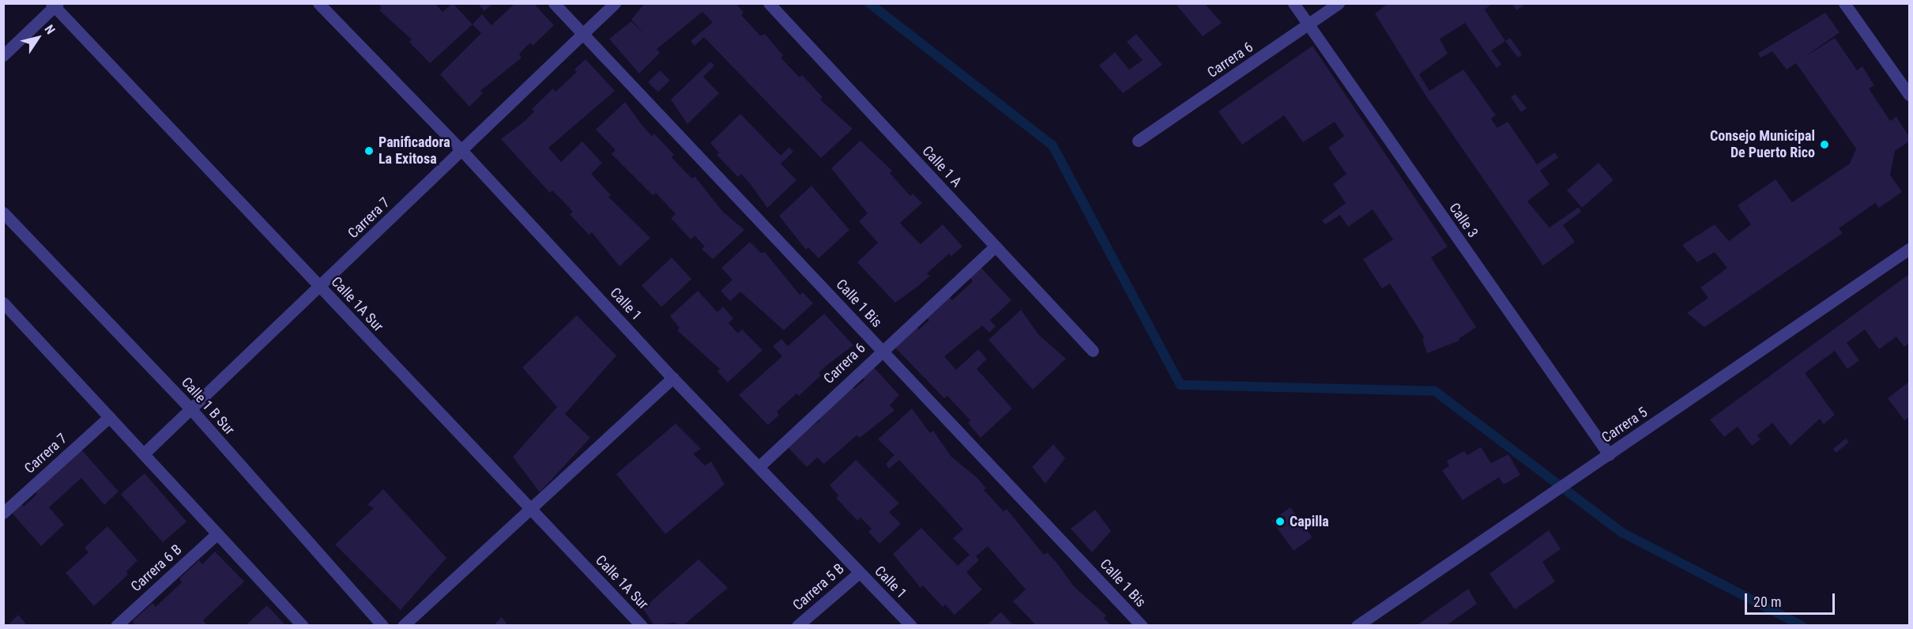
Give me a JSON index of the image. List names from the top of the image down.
{
  "streets": {
    "street": [
      "Carrera 6",
      "Calle 1 A",
      "Carrera 7",
      "Calle 3",
      "Calle 1 Bis",
      "Calle 1A Sur",
      "Calle 1",
      "Calle 1 B Sur",
      "Carrera 5",
      "Carrera 6 B",
      "Carrera 5 B"
    ]
  },
  "crossings": [
    ["Carrera 6", "Calle 1 A"],
    ["Carrera 6", "Calle 3"],
    ["Carrera 6", "Calle 1 Bis"],
    ["Carrera 6", "Calle 1"],
    ["Carrera 7", "Calle 1 Bis"],
    ["Carrera 7", "Calle 1A Sur"],
    ["Carrera 7", "Calle 1"],
    ["Carrera 7", "Calle 1 B Sur"],
    ["Calle 3", "Carrera 5"],
    ["Calle 1", "Carrera 5 B"]
  ],
  "places": ["Consejo Municipal De Puerto Rico", "Panificadora La Exitosa", "Capilla"],
  "scale_bar": "20 m",
  "north": "top right"
}
